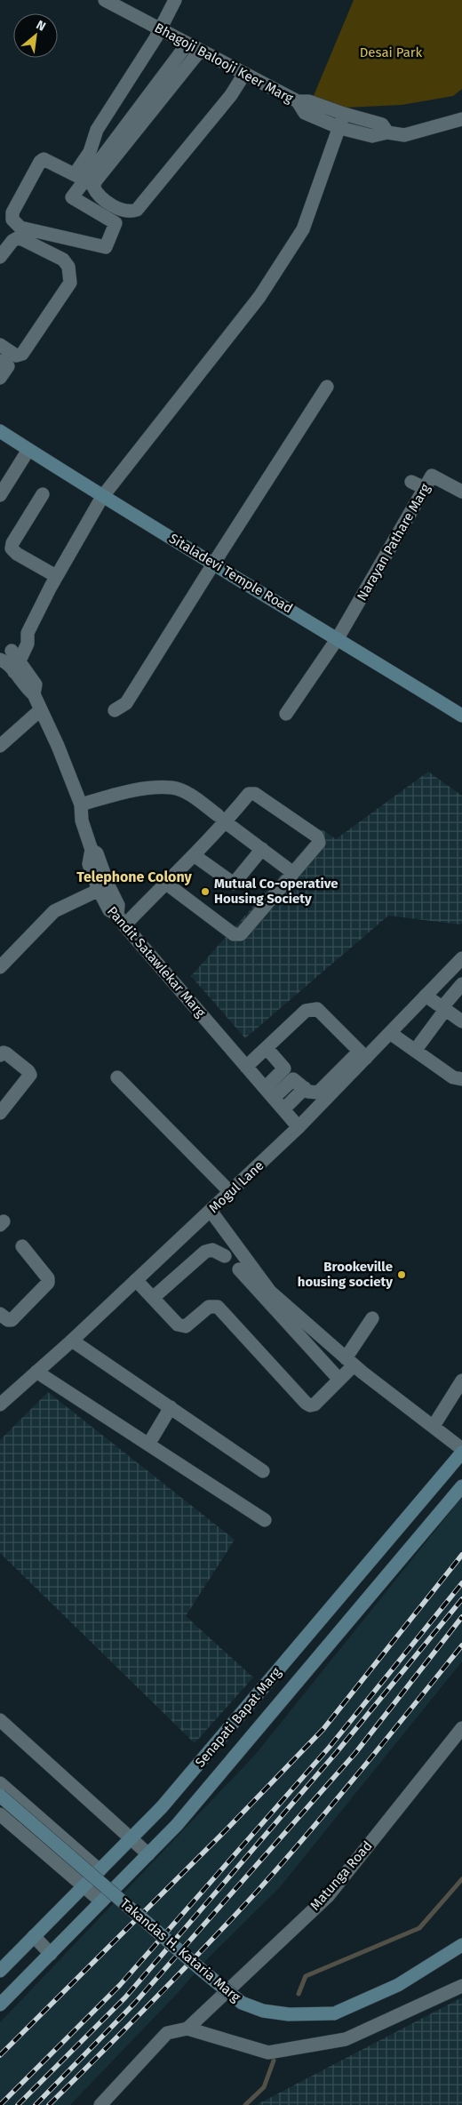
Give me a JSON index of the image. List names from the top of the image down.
{
  "streets": {
    "main road": ["Sitaladevi Temple Road", "Senapati Bapat Marg", "Takandas H. Kataria Marg"],
    "street": [
      "Bhagoji Balooji Keer Marg",
      "Narayan Pathare Marg",
      "Pandit Satawlekar Marg",
      "Mogul Lane",
      "Matunga Road"
    ]
  },
  "crossings": [
    ["Narayan Pathare Marg", "Sitaladevi Temple Road"],
    ["Pandit Satawlekar Marg", "Mogul Lane"]
  ],
  "districts": ["Telephone Colony"],
  "parks": ["Desai Park"],
  "places": ["Mutual Co-operative Housing Society", "Brookeville housing society"],
  "north": "top right"
}
